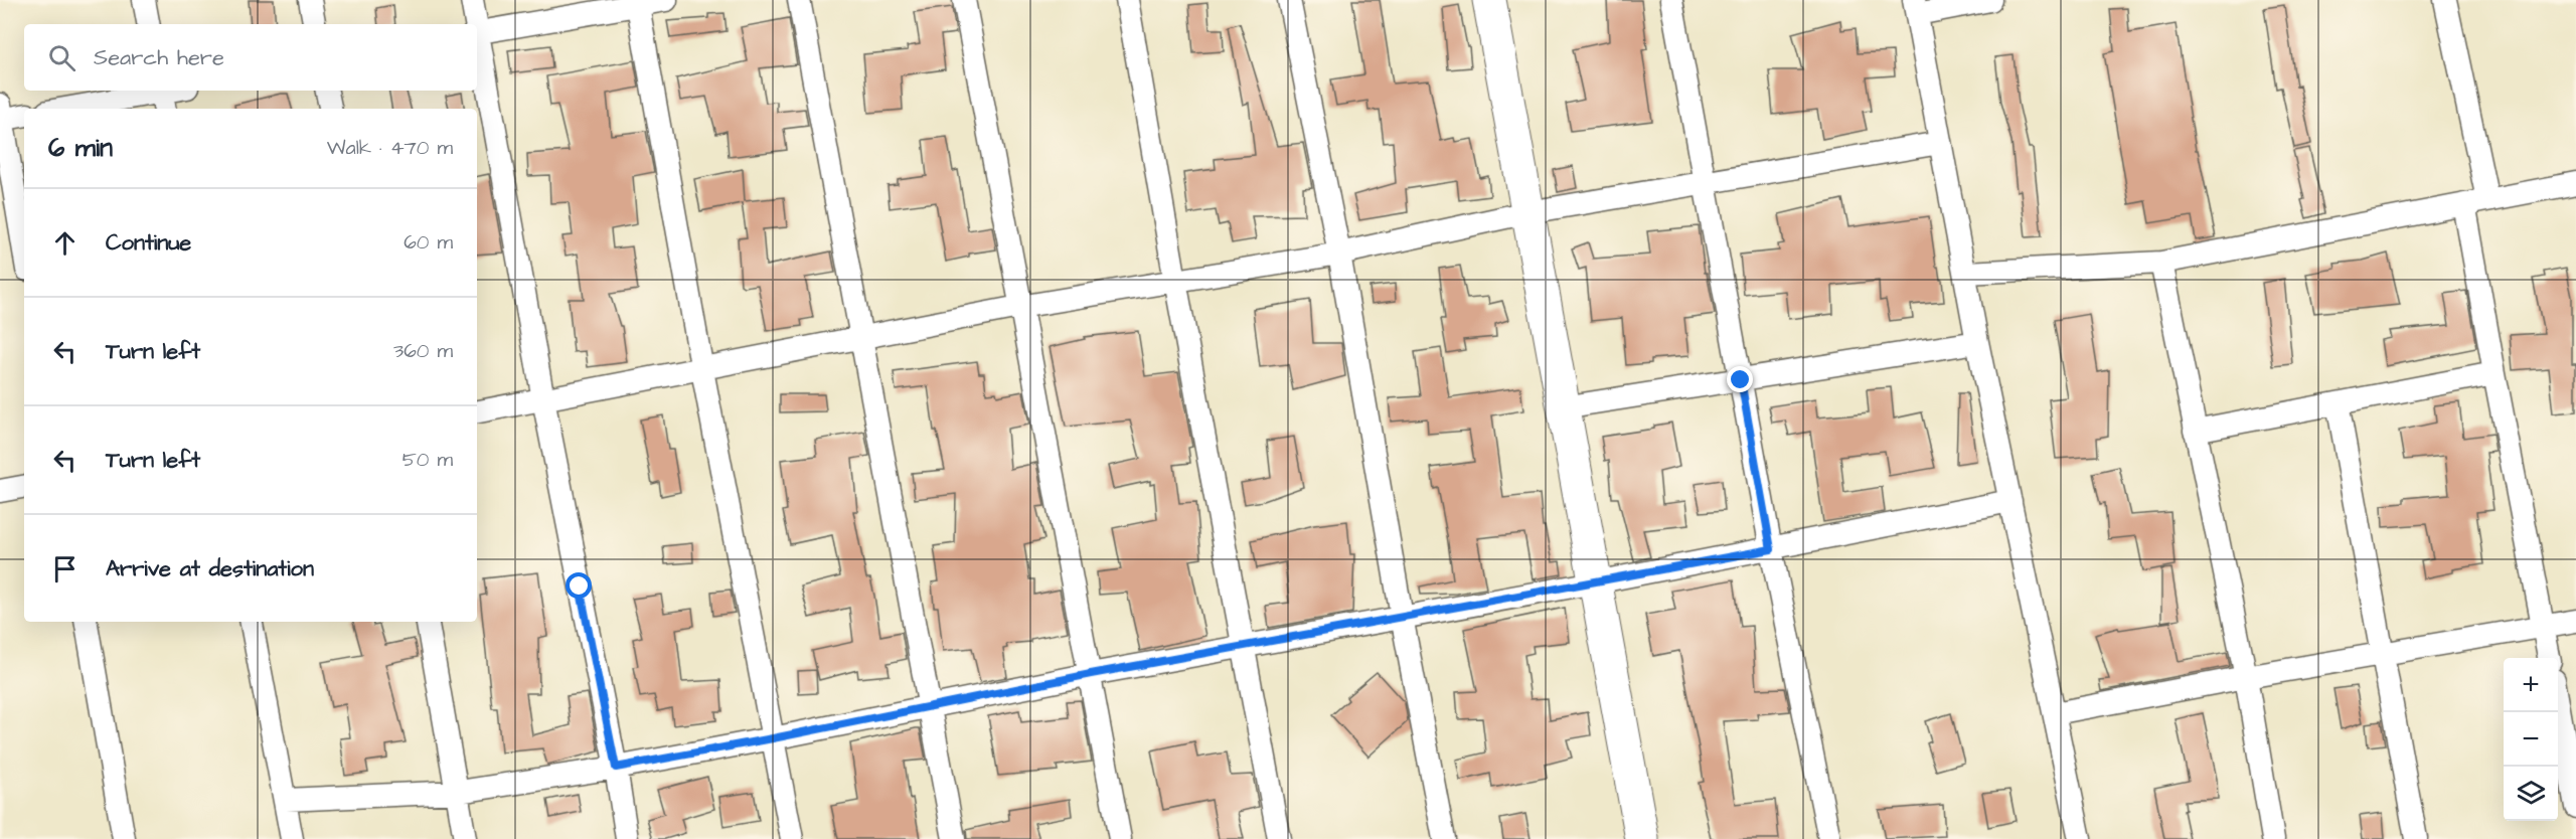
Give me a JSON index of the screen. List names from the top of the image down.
{
  "page": {
    "search": "Search here",
    "heading": ["6 min", "Walk · 470 m"],
    "list": [
      ["Continue", "60 m"],
      ["Turn left", "360 m"],
      ["Turn left", "50 m"],
      "Arrive at destination"
    ],
    "map_buttons": ["+", "−"]
  }
}
